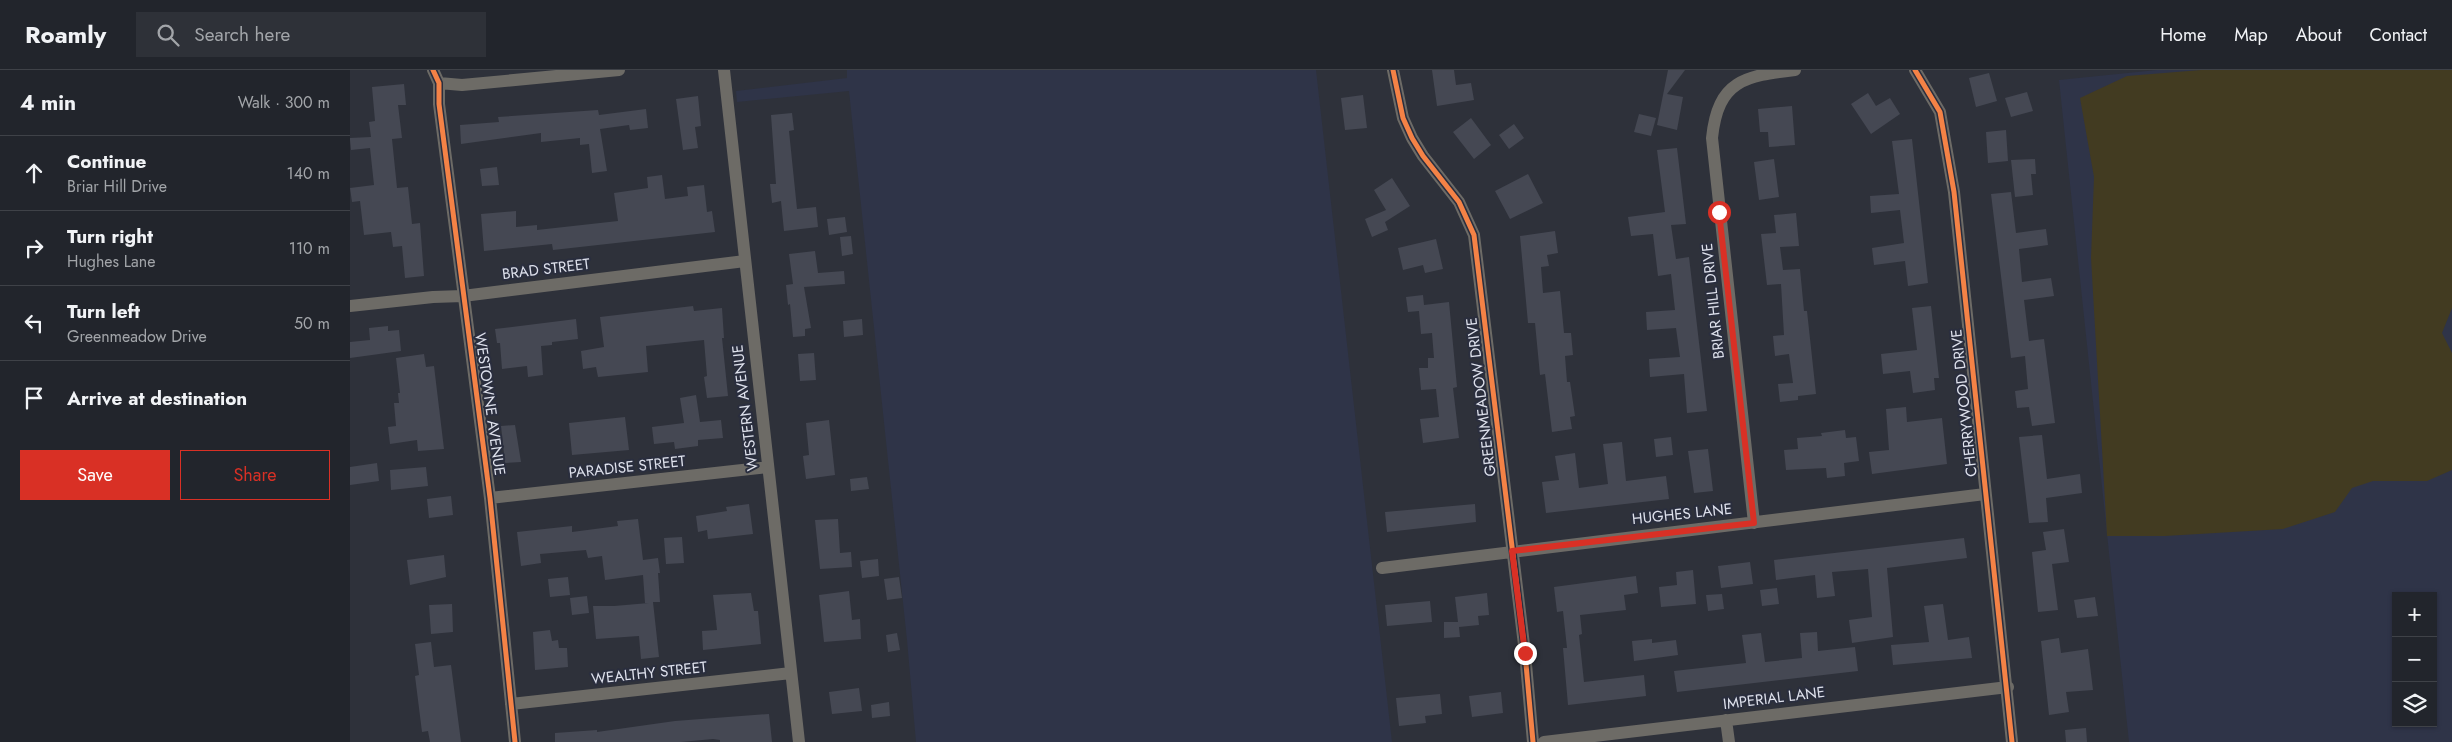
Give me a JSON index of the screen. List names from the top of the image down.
{
  "streets": {
    "street": [
      "BRAD STREET",
      "BRIAR HILL DRIVE",
      "GREENMEADOW DRIVE",
      "CHERRYWOOD DRIVE",
      "WESTOWNE AVENUE",
      "WESTERN AVENUE",
      "PARADISE STREET",
      "HUGHES LANE",
      "WEALTHY STREET",
      "IMPERIAL LANE"
    ]
  },
  "crossings": [
    ["BRAD STREET", "WESTOWNE AVENUE"],
    ["BRAD STREET", "WESTERN AVENUE"],
    ["BRIAR HILL DRIVE", "HUGHES LANE"],
    ["GREENMEADOW DRIVE", "HUGHES LANE"],
    ["CHERRYWOOD DRIVE", "HUGHES LANE"],
    ["CHERRYWOOD DRIVE", "IMPERIAL LANE"],
    ["WESTOWNE AVENUE", "PARADISE STREET"],
    ["WESTOWNE AVENUE", "WEALTHY STREET"],
    ["WESTERN AVENUE", "PARADISE STREET"],
    ["WESTERN AVENUE", "WEALTHY STREET"]
  ],
  "page": {
    "header": "Roamly",
    "search": "Search here",
    "nav": [
      "Home",
      "Map",
      "About",
      "Contact"
    ],
    "heading": ["4 min", "Walk · 300 m"],
    "list": [
      ["Continue", "Briar Hill Drive", "140 m"],
      ["Turn right", "Hughes Lane", "110 m"],
      ["Turn left", "Greenmeadow Drive", "50 m"],
      "Arrive at destination"
    ],
    "buttons": ["Save", "Share"],
    "map_buttons": ["+", "−"]
  }
}
